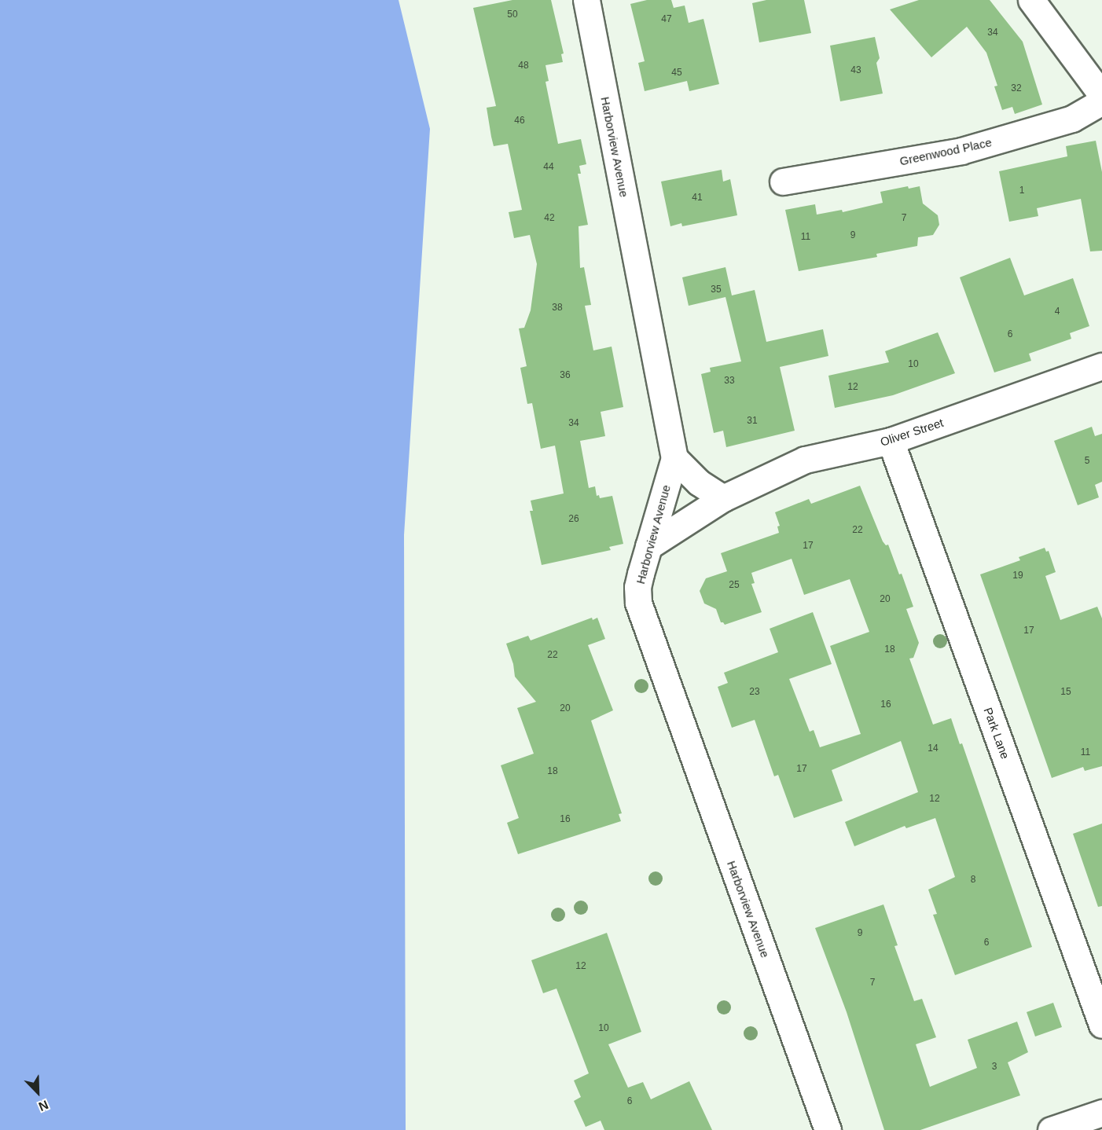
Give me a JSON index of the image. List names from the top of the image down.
{
  "streets": {
    "street": [
      "Harborview Avenue",
      "Greenwood Place",
      "Oliver Street",
      "Park Lane"
    ]
  },
  "crossings": [
    ["Harborview Avenue", "Oliver Street"],
    ["Oliver Street", "Park Lane"]
  ],
  "house_numbers": [
    "50",
    "47",
    "34",
    "48",
    "43",
    "45",
    "32",
    "46",
    "44",
    "1",
    "41",
    "42",
    "7",
    "9",
    "11",
    "35",
    "38",
    "4",
    "6",
    "10",
    "36",
    "33",
    "12",
    "31",
    "34",
    "5",
    "26",
    "22",
    "17",
    "19",
    "25",
    "20",
    "17",
    "18",
    "22",
    "23",
    "15",
    "16",
    "20",
    "14",
    "11",
    "17",
    "18",
    "12",
    "16",
    "8",
    "9",
    "6",
    "12",
    "7",
    "10",
    "3",
    "6"
  ],
  "north": "bottom right"
}
